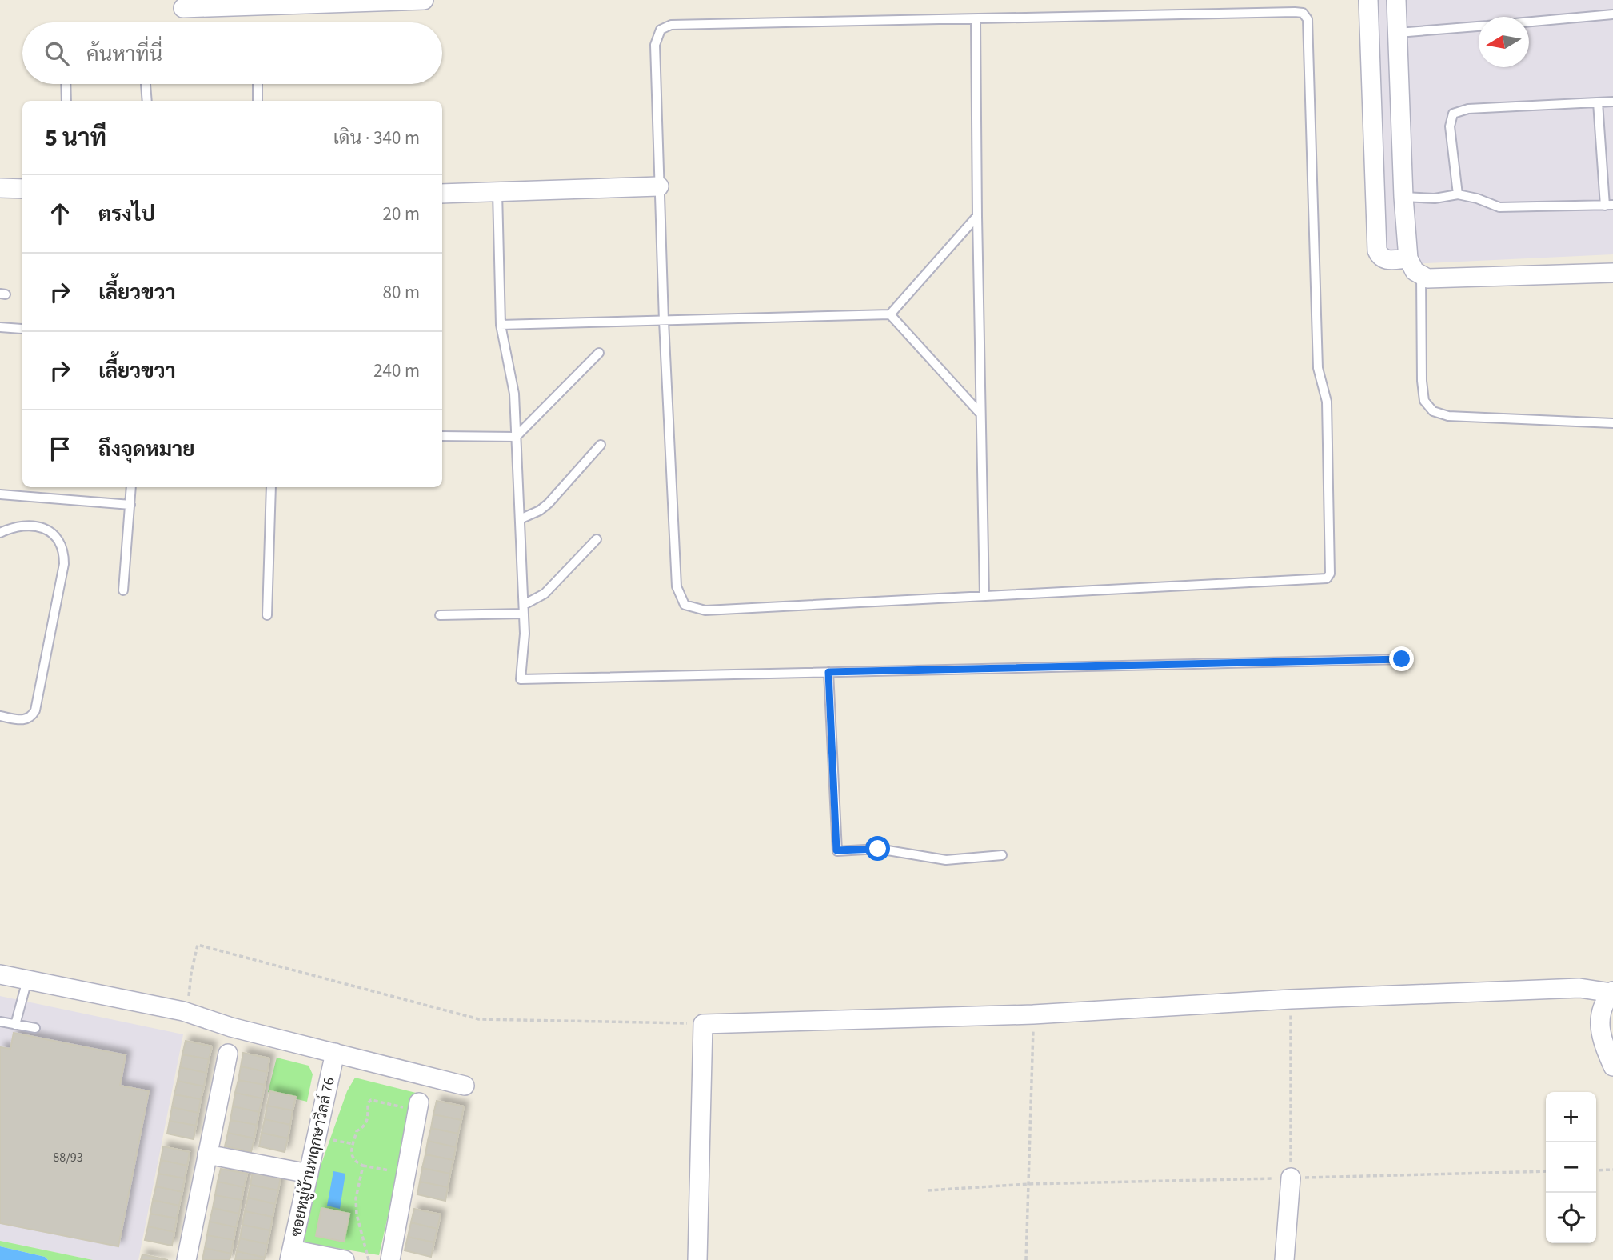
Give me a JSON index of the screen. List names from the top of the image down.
{
  "streets": {
    "street": ["ซอยหมู่บ้านพฤกษาวิลล์ 76"]
  },
  "house_numbers": ["88/93"],
  "north": "left",
  "page": {
    "search": "ค้นหาที่นี่",
    "heading": ["5 นาที", "เดิน · 340 m"],
    "list": [
      ["ตรงไป", "20 m"],
      ["เลี้ยวขวา", "80 m"],
      ["เลี้ยวขวา", "240 m"],
      "ถึงจุดหมาย"
    ],
    "map_buttons": ["+", "−"]
  }
}
